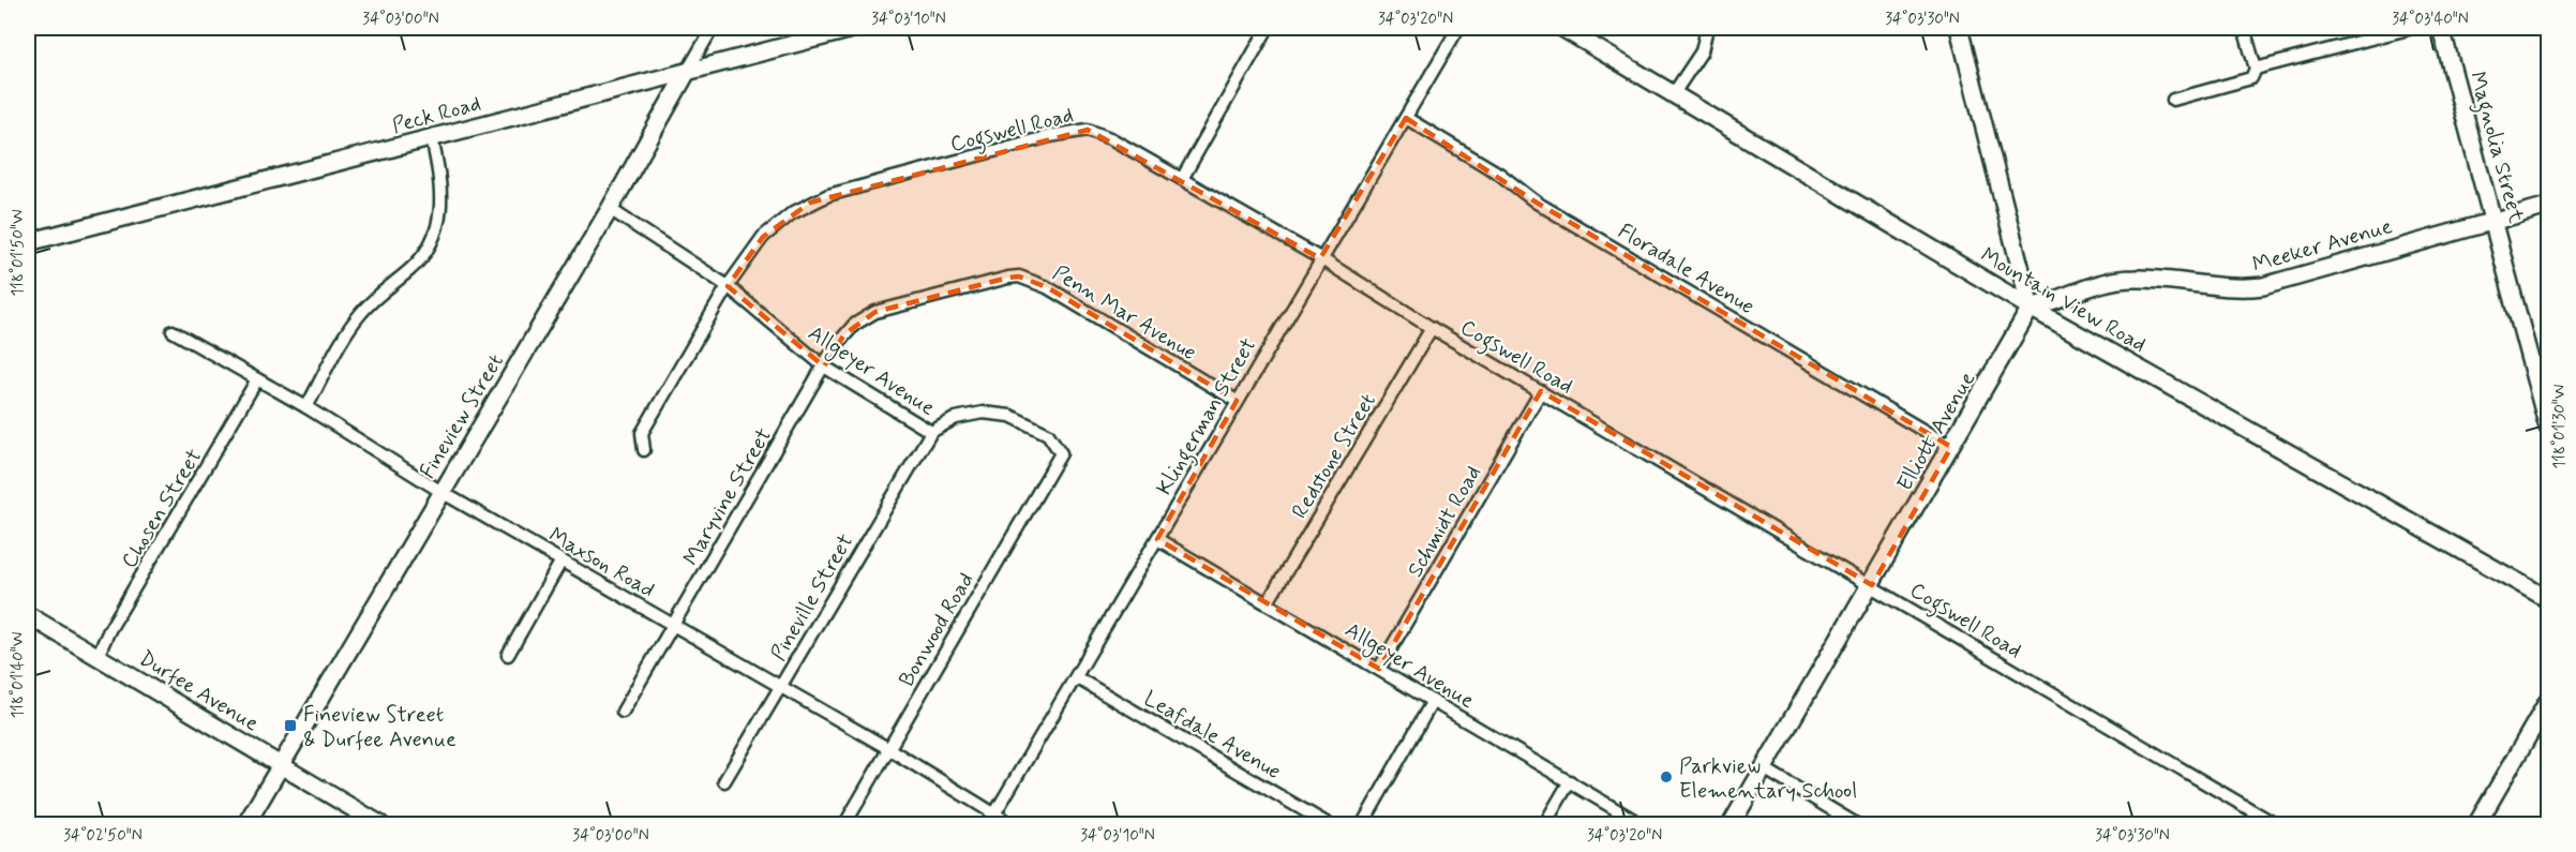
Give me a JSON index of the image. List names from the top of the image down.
{
  "streets": {
    "street": [
      "Peck Road",
      "Cogswell Road",
      "Magnolia Street",
      "Meeker Avenue",
      "Floradale Avenue",
      "Mountain View Road",
      "Penn Mar Avenue",
      "Allgeyer Avenue",
      "Fineview Street",
      "Klingerman Street",
      "Elliott Avenue",
      "Redstone Street",
      "Maryvine Street",
      "Chosen Street",
      "Schmidt Road",
      "Maxson Road",
      "Pineville Street",
      "Bonwood Road",
      "Durfee Avenue",
      "Leafdale Avenue"
    ]
  },
  "crossings": [
    ["Peck Road", "Fineview Street"],
    ["Cogswell Road", "Allgeyer Avenue"],
    ["Cogswell Road", "Klingerman Street"],
    ["Cogswell Road", "Elliott Avenue"],
    ["Cogswell Road", "Redstone Street"],
    ["Cogswell Road", "Schmidt Road"],
    ["Magnolia Street", "Meeker Avenue"],
    ["Meeker Avenue", "Mountain View Road"],
    ["Meeker Avenue", "Elliott Avenue"],
    ["Floradale Avenue", "Klingerman Street"],
    ["Floradale Avenue", "Elliott Avenue"],
    ["Mountain View Road", "Elliott Avenue"],
    ["Penn Mar Avenue", "Allgeyer Avenue"],
    ["Penn Mar Avenue", "Klingerman Street"],
    ["Penn Mar Avenue", "Maryvine Street"],
    ["Allgeyer Avenue", "Fineview Street"],
    ["Allgeyer Avenue", "Klingerman Street"],
    ["Allgeyer Avenue", "Redstone Street"],
    ["Allgeyer Avenue", "Maryvine Street"],
    ["Allgeyer Avenue", "Schmidt Road"],
    ["Allgeyer Avenue", "Pineville Street"],
    ["Allgeyer Avenue", "Bonwood Road"],
    ["Fineview Street", "Maxson Road"],
    ["Fineview Street", "Durfee Avenue"],
    ["Klingerman Street", "Maxson Road"],
    ["Klingerman Street", "Leafdale Avenue"],
    ["Maryvine Street", "Maxson Road"],
    ["Chosen Street", "Maxson Road"],
    ["Chosen Street", "Durfee Avenue"],
    ["Maxson Road", "Pineville Street"],
    ["Maxson Road", "Bonwood Road"]
  ],
  "places": {
    "transit": ["Fineview Street & Durfee Avenue"],
    "other": ["Parkview Elementary School"]
  },
  "coordinates": [
    "34°03'00\"N",
    "34°03'10\"N",
    "34°03'20\"N",
    "34°03'30\"N",
    "34°03'40\"N",
    "118°01'50\"W",
    "118°01'30\"W",
    "118°01'40\"W",
    "34°02'50\"N"
  ]
}
